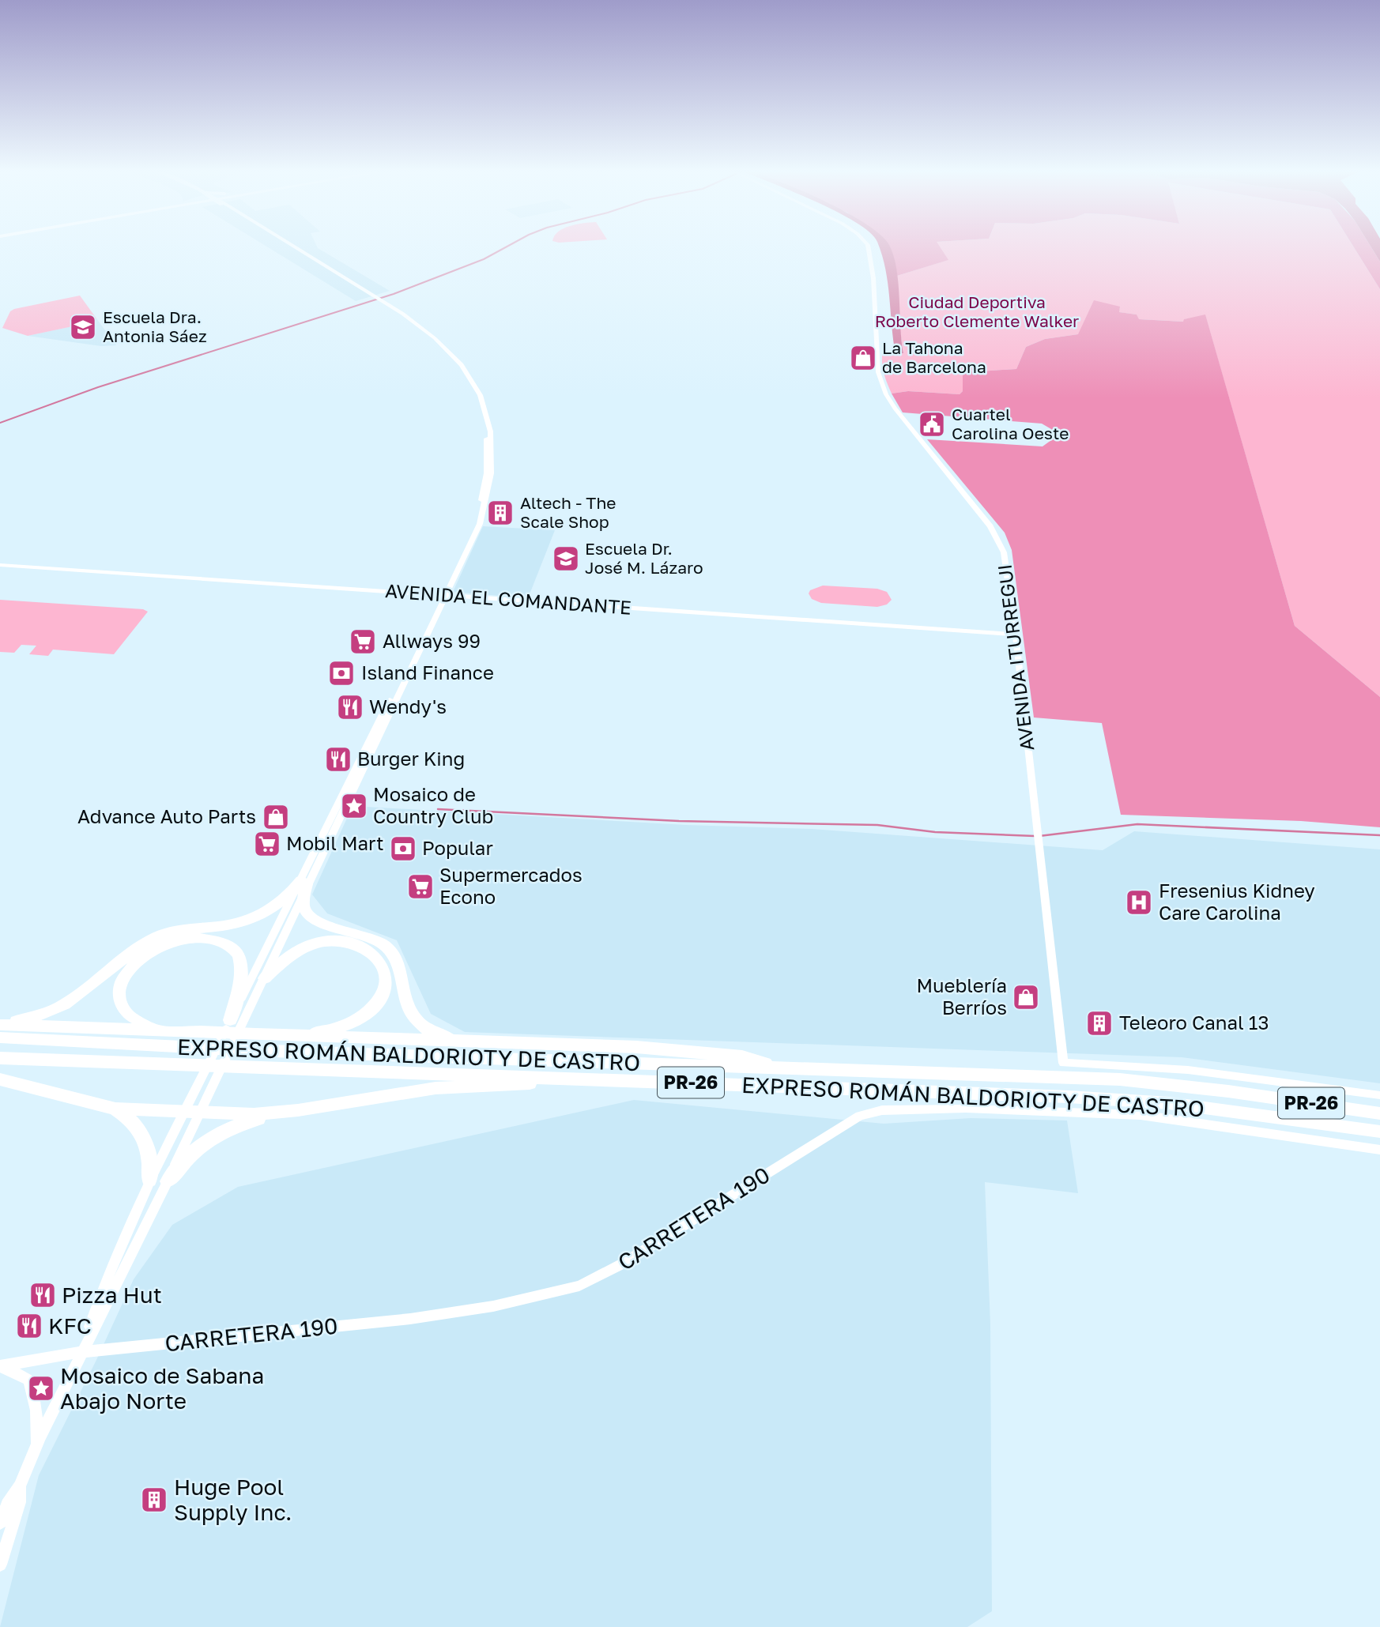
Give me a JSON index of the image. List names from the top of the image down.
{
  "streets": {
    "highway": ["EXPRESO ROMÁN BALDORIOTY DE CASTRO", "PR-26"],
    "street": ["AVENIDA EL COMANDANTE", "AVENIDA ITURREGUI", "CARRETERA 190"]
  },
  "crossings": [
    ["AVENIDA EL COMANDANTE", "AVENIDA ITURREGUI"]
  ],
  "parks": ["Ciudad Deportiva Roberto Clemente Walker"],
  "places": {
    "school or university": ["Escuela Dra. Antonia Sáez", "Escuela Dr. José M. Lázaro"],
    "shop": ["La Tahona de Barcelona", "Advance Auto Parts", "Mueblería Berríos"],
    "public building": ["Cuartel Carolina Oeste"],
    "building": ["Altech - The Scale Shop", "Teleoro Canal 13", "Huge Pool Supply Inc."],
    "supermarket": ["Allways 99", "Mobil Mart", "Supermercados Econo"],
    "bank": ["Island Finance", "Popular"],
    "restaurant": [
      "Wendy's",
      "Burger King",
      "Pizza Hut",
      "KFC"
    ],
    "place": ["Mosaico de Country Club", "Mosaico de Sabana Abajo Norte"],
    "hospital": ["Fresenius Kidney Care Carolina"]
  }
}
